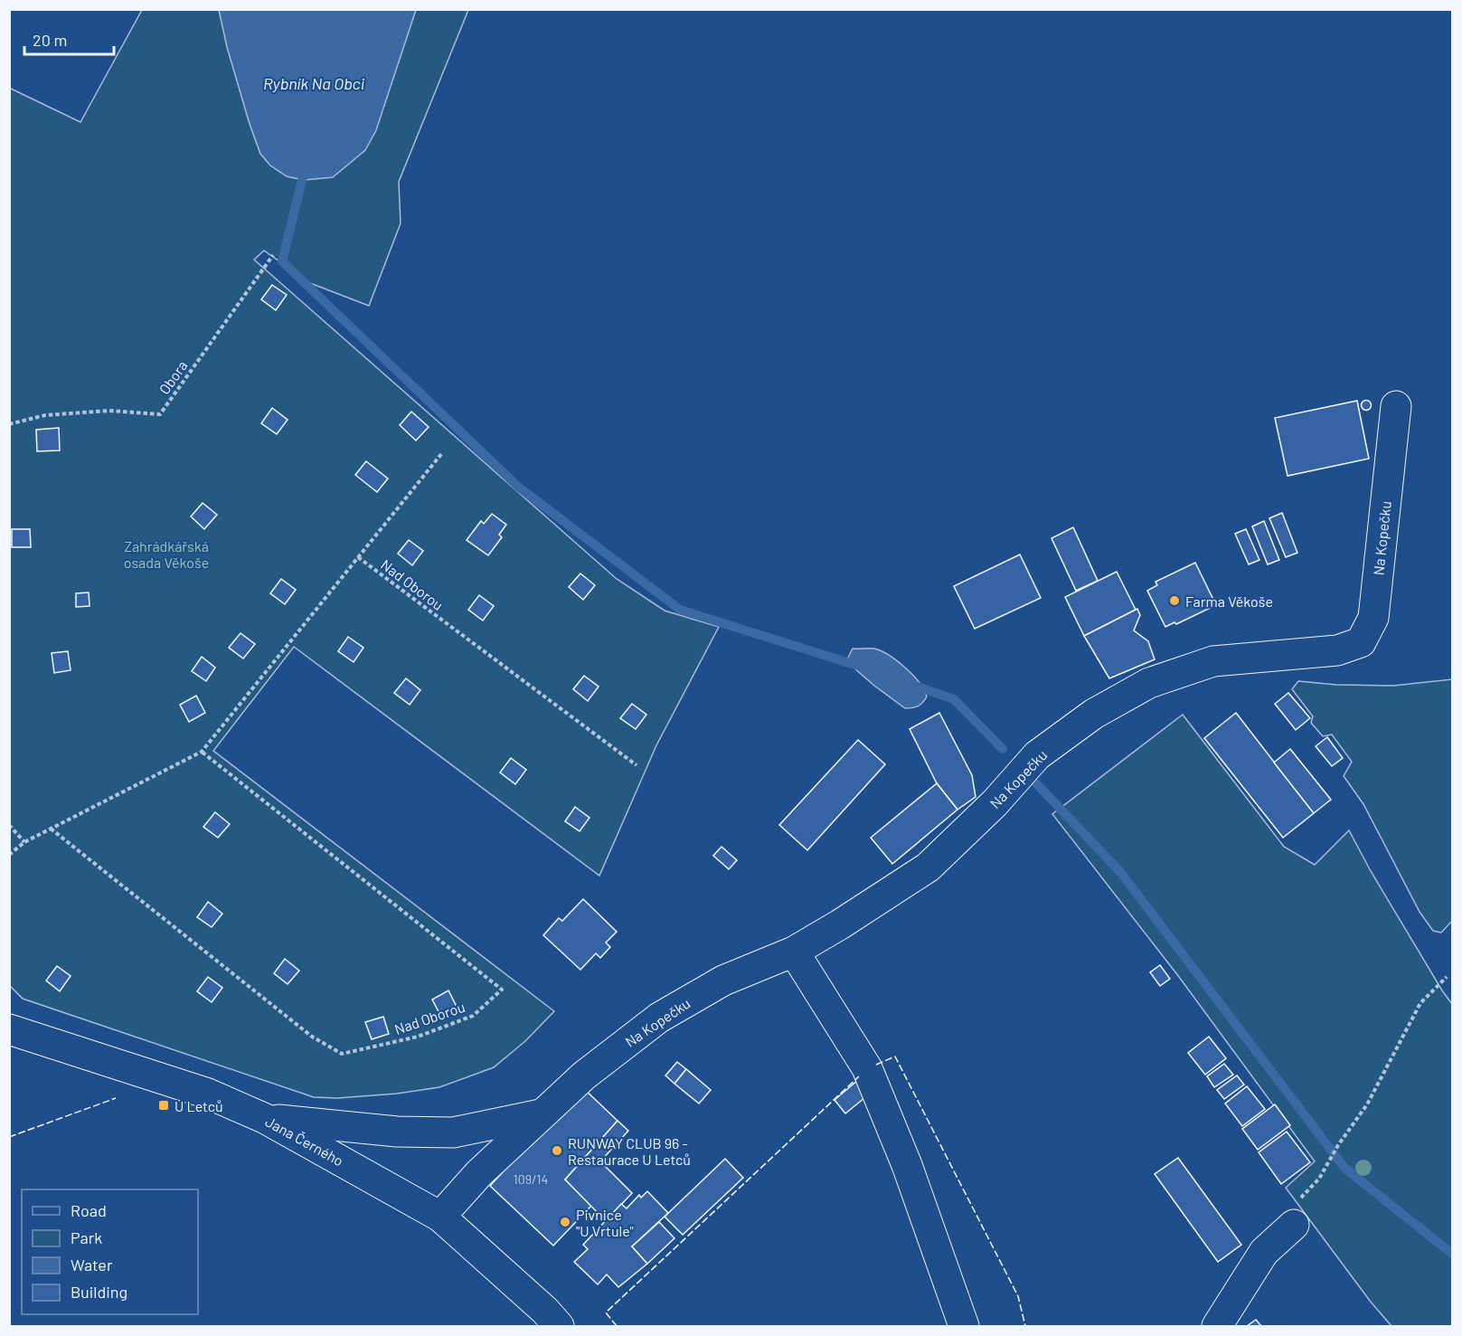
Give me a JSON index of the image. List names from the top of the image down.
{
  "streets": {
    "street": ["Na Kopečku", "Jana Černého"],
    "path": ["Obora", "Nad Oborou"]
  },
  "crossings": [
    ["Na Kopečku", "Jana Černého"]
  ],
  "water": ["Rybník Na Obci"],
  "parks": ["Zahrádkářská osada Věkoše"],
  "places": {
    "other": ["Farma Věkoše", "RUNWAY CLUB 96 - Restaurace U Letců", "Pivnice \"U Vrtule\""],
    "transit": ["U Letců"]
  },
  "house_numbers": ["109/14"],
  "legend": [
    "Road",
    "Park",
    "Water",
    "Building"
  ],
  "scale_bar": "20 m"
}
